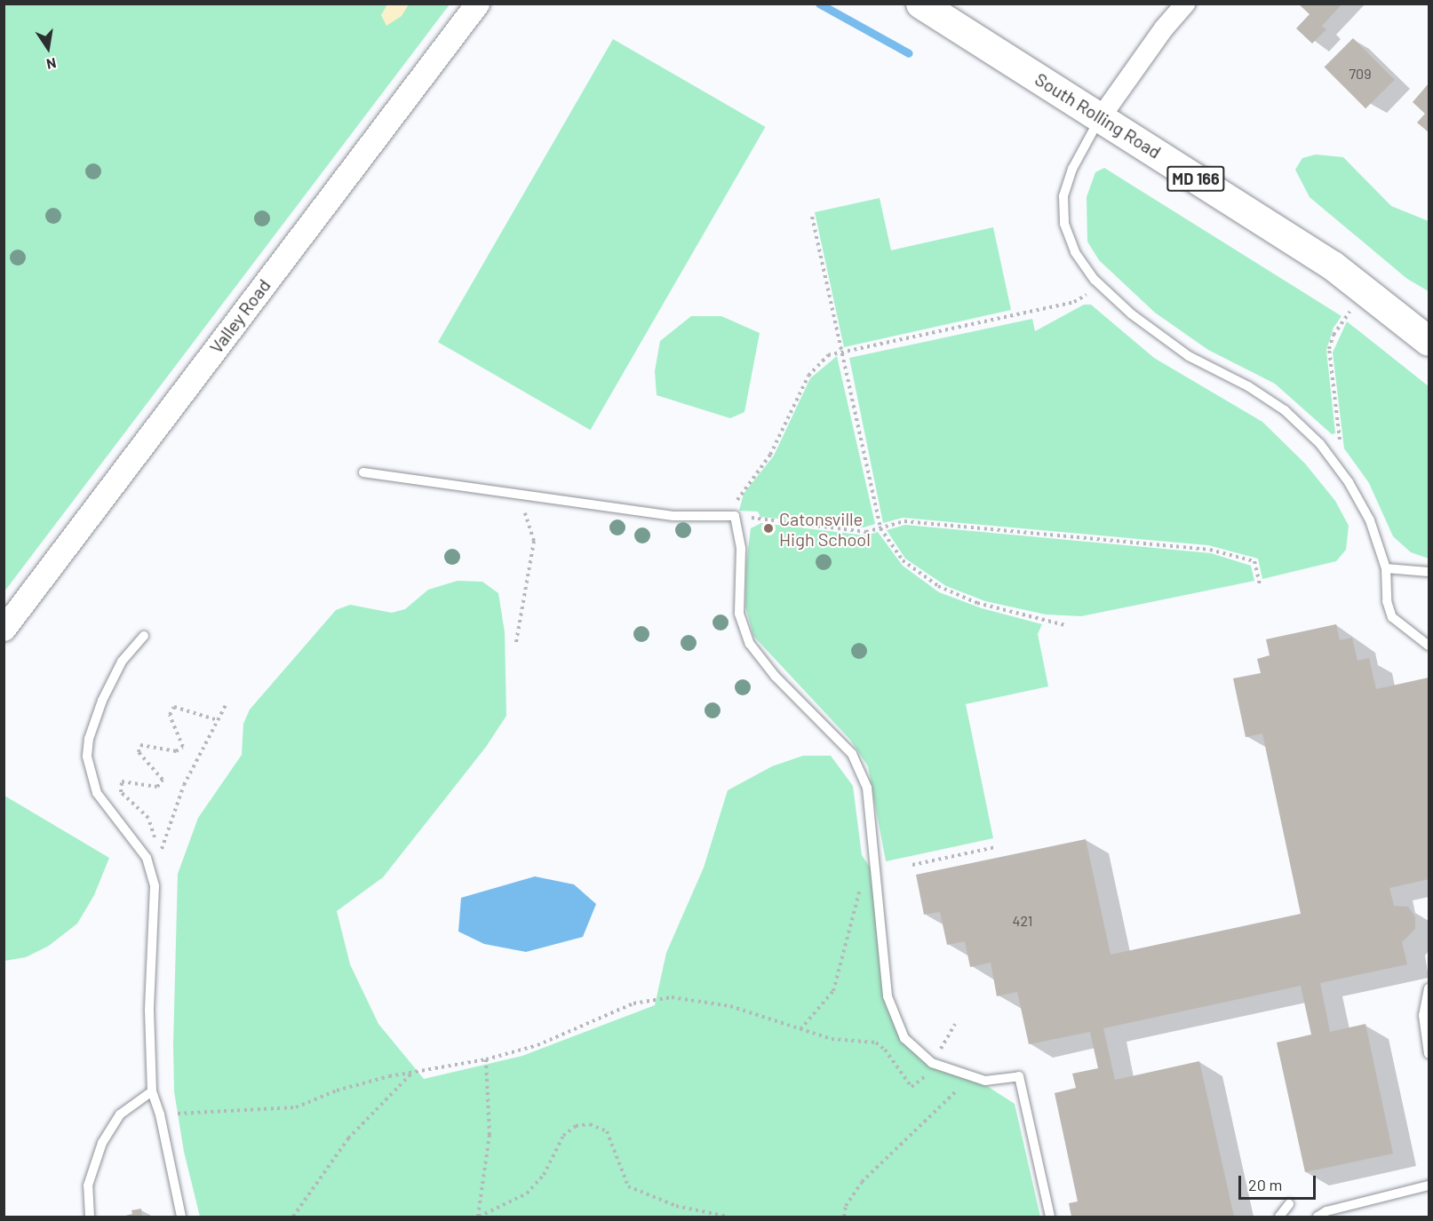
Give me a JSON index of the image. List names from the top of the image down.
{
  "streets": {
    "main road": ["South Rolling Road", "MD 166"],
    "street": ["Valley Road"]
  },
  "places": ["Catonsville High School"],
  "house_numbers": ["709", "421"],
  "scale_bar": "20 m",
  "north": "bottom"
}
